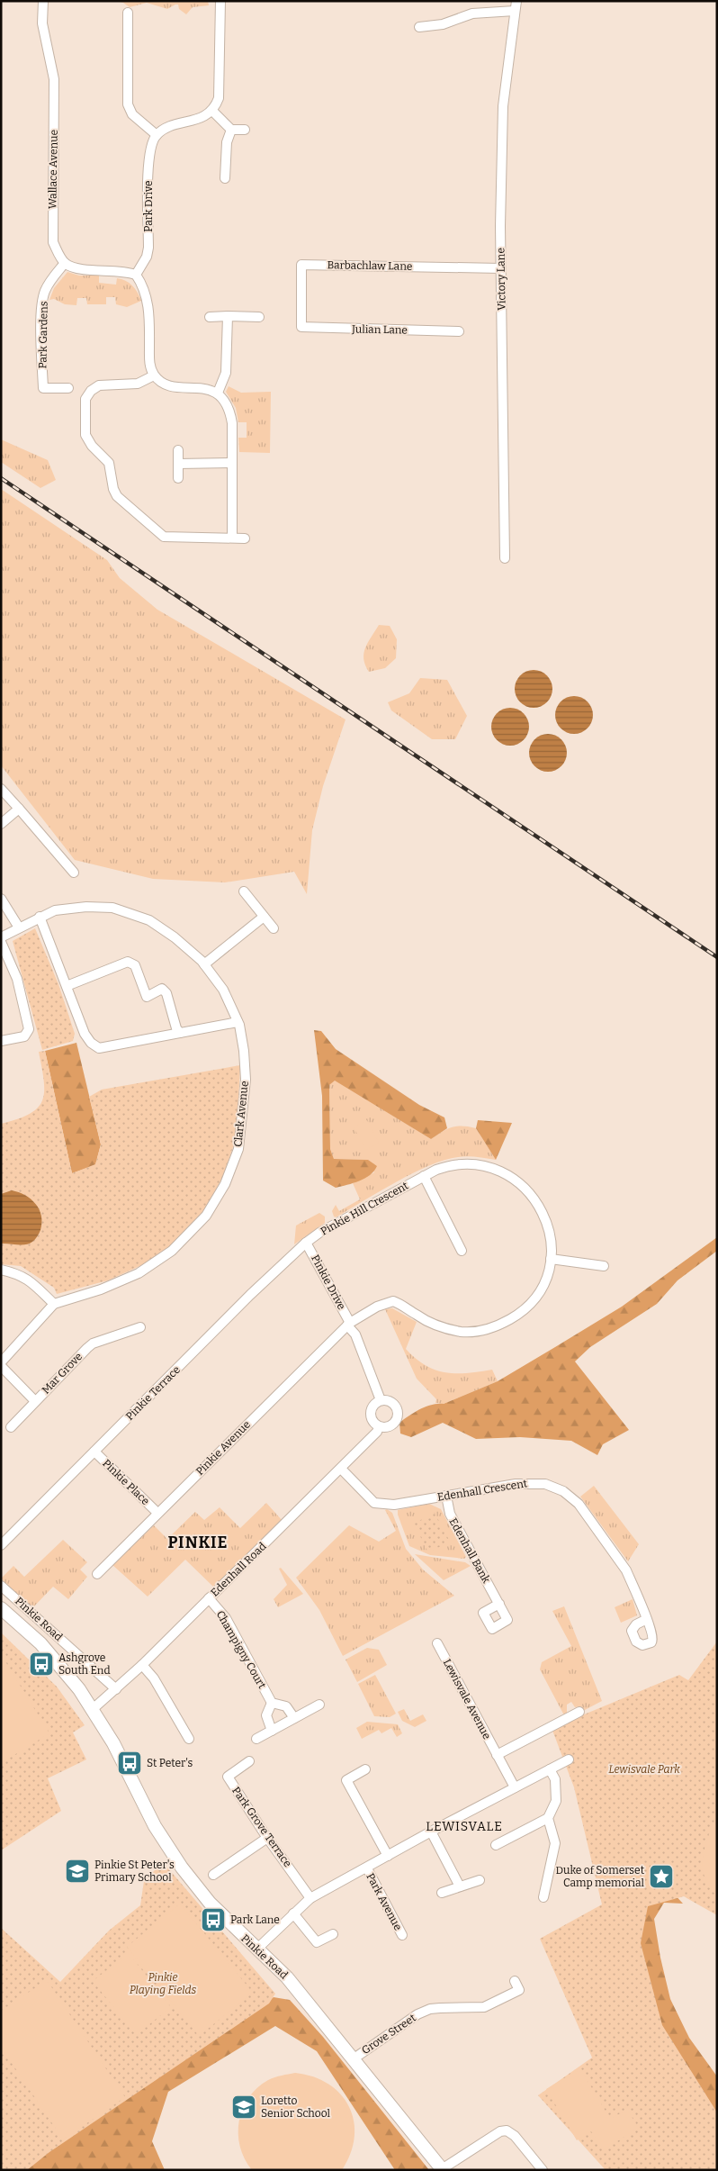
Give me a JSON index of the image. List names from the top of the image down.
{
  "streets": {
    "main road": ["Pinkie Road"],
    "street": [
      "Wallace Avenue",
      "Park Drive",
      "Barbachlaw Lane",
      "Victory Lane",
      "Julian Lane",
      "Park Gardens",
      "Clark Avenue",
      "Pinkie Hill Crescent",
      "Pinkie Drive",
      "Mar Grove",
      "Pinkie Terrace",
      "Pinkie Avenue",
      "Pinkie Place",
      "Edenhall Crescent",
      "Edenhall Bank",
      "Edenhall Road",
      "Champigny Court",
      "Lewisvale Avenue",
      "Park Grove Terrace",
      "Park Avenue",
      "Grove Street"
    ]
  },
  "crossings": [
    ["Wallace Avenue", "Park Gardens"],
    ["Barbachlaw Lane", "Victory Lane"],
    ["Barbachlaw Lane", "Julian Lane"],
    ["Pinkie Hill Crescent", "Pinkie Drive"],
    ["Pinkie Hill Crescent", "Pinkie Terrace"],
    ["Pinkie Hill Crescent", "Pinkie Avenue"],
    ["Pinkie Drive", "Pinkie Terrace"],
    ["Pinkie Drive", "Pinkie Avenue"],
    ["Pinkie Drive", "Edenhall Road"],
    ["Pinkie Terrace", "Pinkie Place"],
    ["Pinkie Avenue", "Pinkie Place"],
    ["Edenhall Crescent", "Edenhall Bank"],
    ["Edenhall Crescent", "Edenhall Road"],
    ["Edenhall Road", "Pinkie Road"],
    ["Edenhall Road", "Champigny Court"],
    ["Pinkie Road", "Grove Street"]
  ],
  "districts": ["PINKIE", "LEWISVALE"],
  "parks": ["Lewisvale Park", "Pinkie Playing Fields"],
  "places": {
    "bus stop": ["Ashgrove South End", "St Peter's", "Park Lane"],
    "school or university": ["Pinkie St Peter's Primary School", "Loretto Senior School"],
    "place": ["Duke of Somerset Camp memorial"]
  }
}
